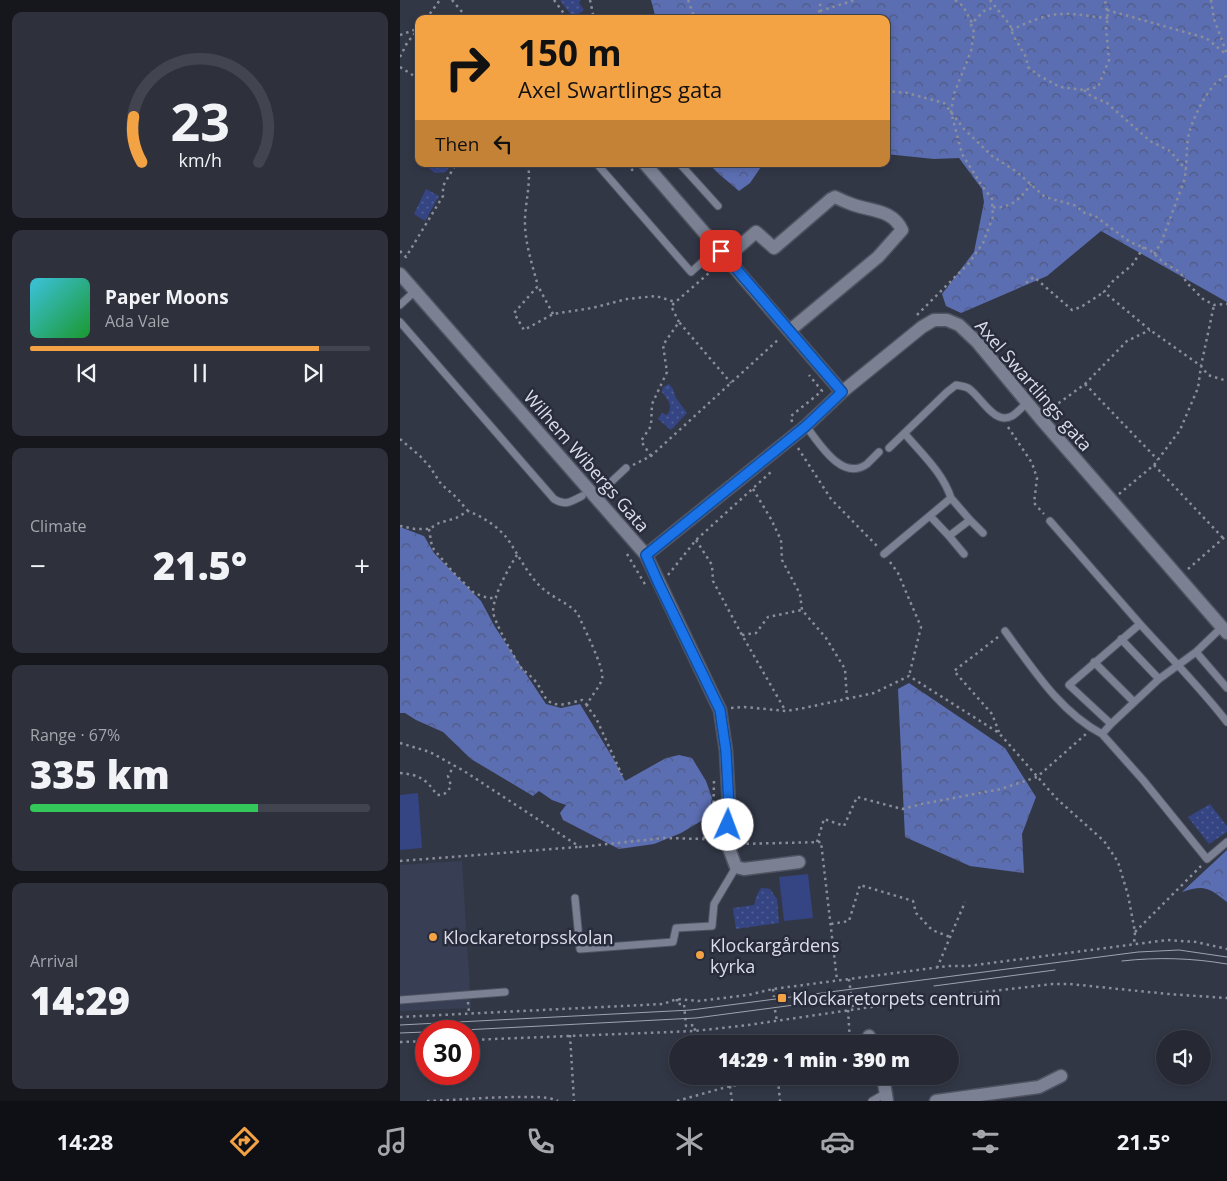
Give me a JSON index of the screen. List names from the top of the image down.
{
  "streets": {
    "street": ["Axel Swartlings gata", "Wilhem Wibergs Gata"]
  },
  "crossings": [
    ["Axel Swartlings gata", "Wilhem Wibergs Gata"]
  ],
  "places": {
    "other": ["Klockaretorpsskolan", "Klockargårdens kyrka"],
    "transit": ["Klockaretorpets centrum"]
  },
  "page": {
    "turn": ["150 m", "Axel Swartlings gata"],
    "then": "Then",
    "song": ["Paper Moons", "Ada Vale"],
    "tile": [
      "Climate",
      ["Range · 67%", "335 km"],
      ["Arrival", "14:29"]
    ],
    "heat": ["−", "21.5°", "+"],
    "limit": "30",
    "trip": "14:29 · 1 min · 390 m",
    "tabs": ["14:28", "21.5°"],
    "gauge": ["23", "km/h"]
  }
}
